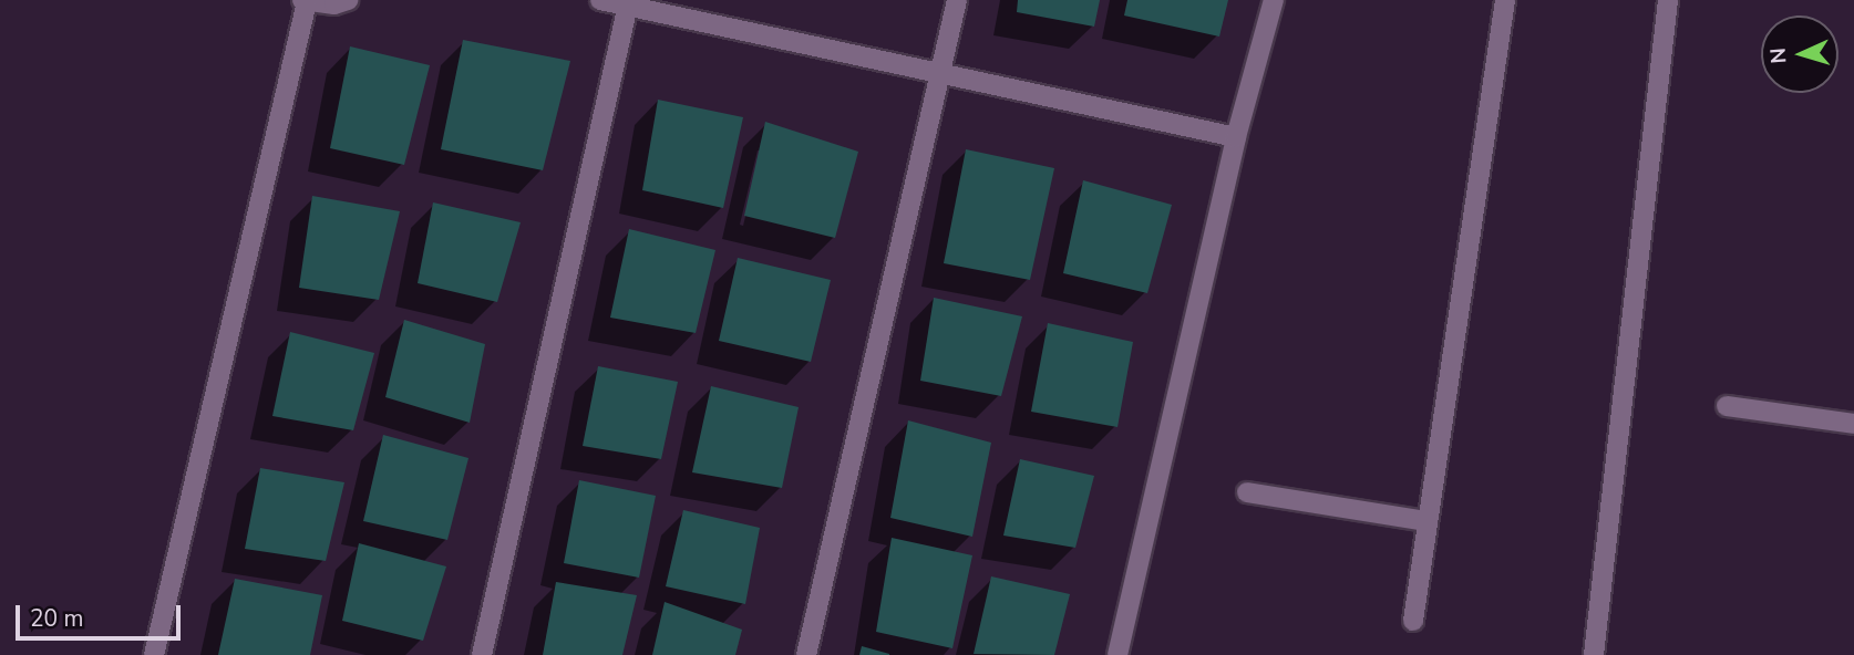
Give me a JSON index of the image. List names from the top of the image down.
{
  "scale_bar": "20 m",
  "north": "left"
}
